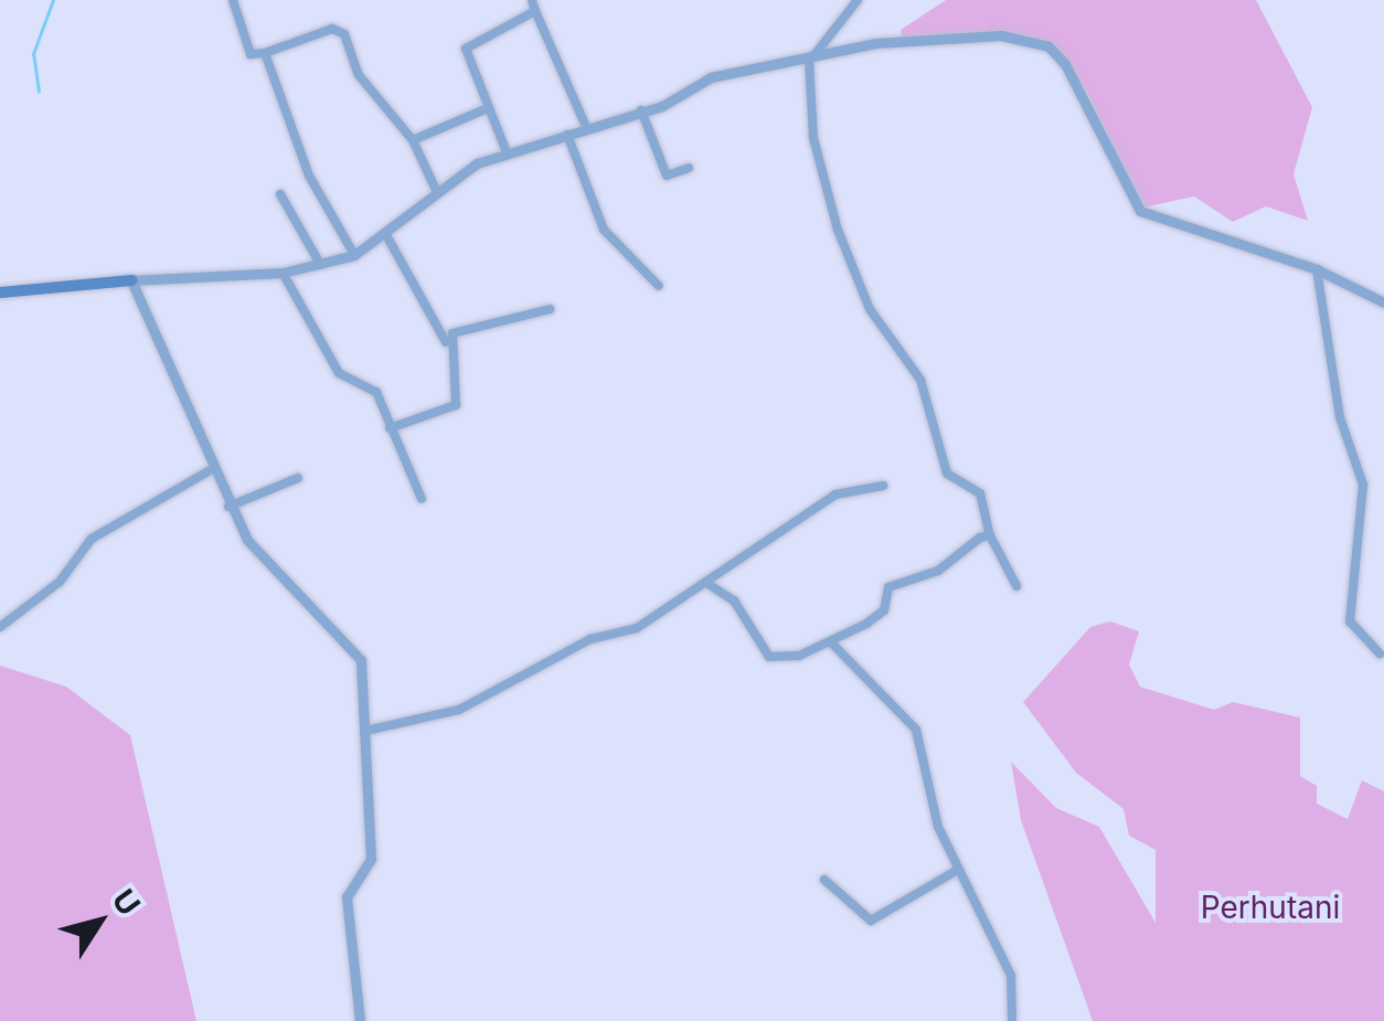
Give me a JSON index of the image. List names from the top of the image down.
{
  "parks": ["Perhutani"],
  "north": "top right"
}
